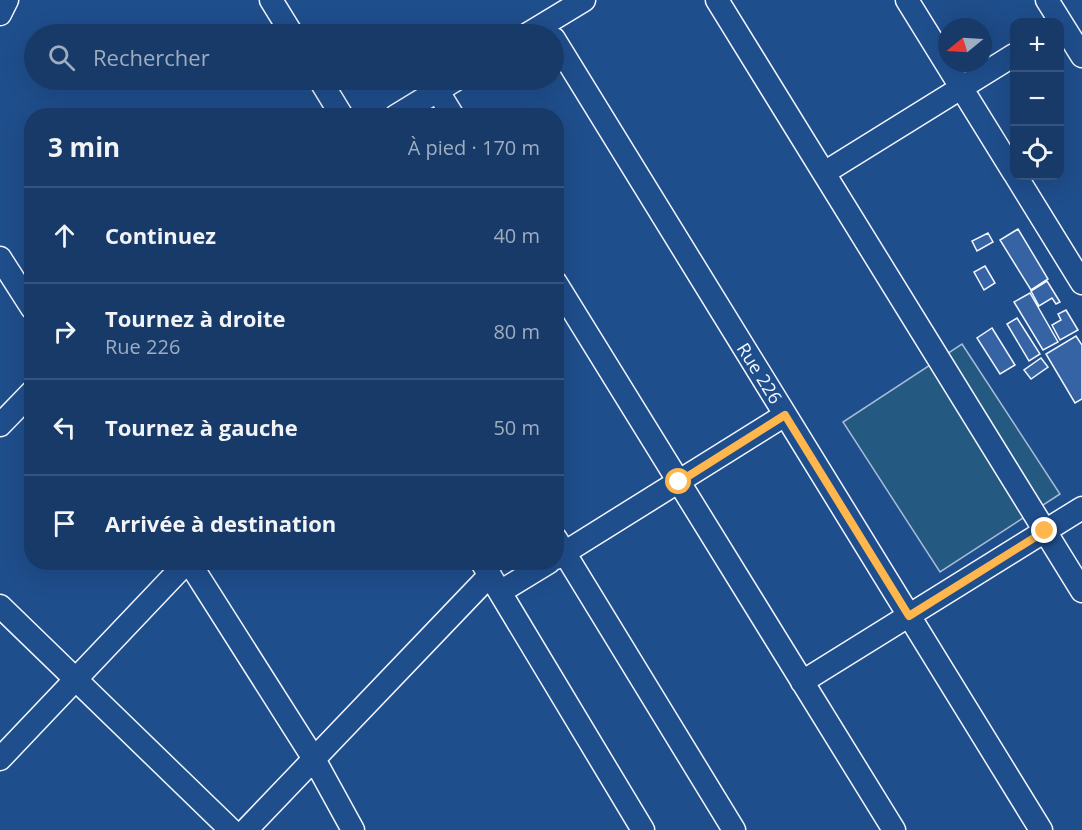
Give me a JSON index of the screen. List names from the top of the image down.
{
  "streets": {
    "street": ["Rue 226"]
  },
  "north": "left",
  "page": {
    "map_buttons": ["+", "−"],
    "search": "Rechercher",
    "heading": ["3 min", "À pied · 170 m"],
    "list": [
      ["Continuez", "40 m"],
      ["Tournez à droite", "Rue 226", "80 m"],
      ["Tournez à gauche", "50 m"],
      "Arrivée à destination"
    ]
  }
}
